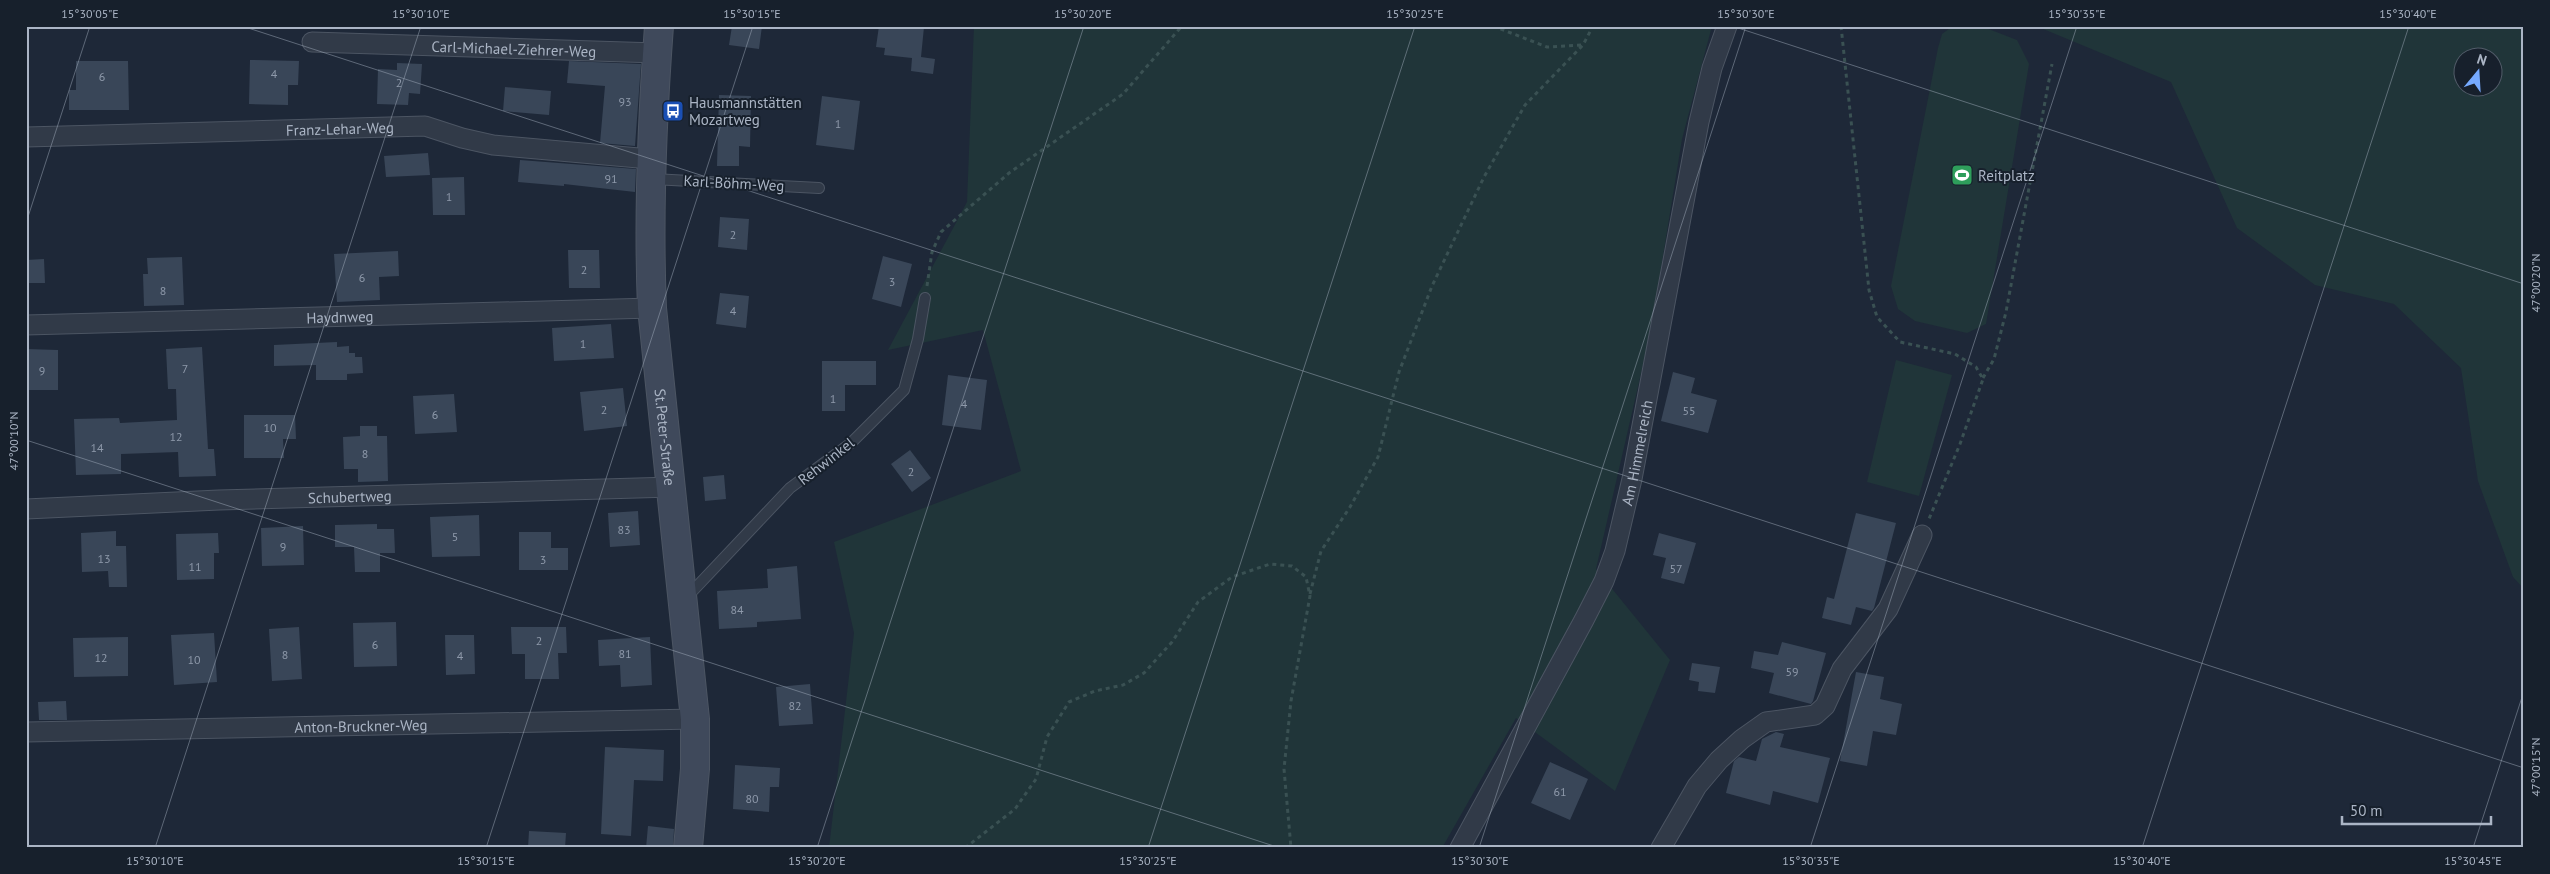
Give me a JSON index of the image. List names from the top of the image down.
{
  "streets": {
    "main road": ["St.Peter-Straße"],
    "street": [
      "Carl-Michael-Ziehrer-Weg",
      "Franz-Lehar-Weg",
      "Haydnweg",
      "Am Himmelreich",
      "Schubertweg",
      "Anton-Bruckner-Weg"
    ],
    "lane": ["Karl-Böhm-Weg", "Rehwinkel"]
  },
  "crossings": [
    ["Carl-Michael-Ziehrer-Weg", "St.Peter-Straße"],
    ["Franz-Lehar-Weg", "Karl-Böhm-Weg"],
    ["Franz-Lehar-Weg", "St.Peter-Straße"],
    ["Karl-Böhm-Weg", "St.Peter-Straße"],
    ["Haydnweg", "St.Peter-Straße"],
    ["St.Peter-Straße", "Rehwinkel"],
    ["St.Peter-Straße", "Schubertweg"],
    ["St.Peter-Straße", "Anton-Bruckner-Weg"]
  ],
  "places": {
    "bus stop": ["Hausmannstätten Mozartweg"],
    "sports": ["Reitplatz"]
  },
  "house_numbers": [
    "4",
    "6",
    "2",
    "93",
    "1",
    "91",
    "1",
    "2",
    "2",
    "6",
    "3",
    "8",
    "4",
    "1",
    "7",
    "9",
    "1",
    "4",
    "2",
    "55",
    "6",
    "10",
    "12",
    "14",
    "8",
    "2",
    "83",
    "5",
    "9",
    "13",
    "3",
    "11",
    "57",
    "84",
    "2",
    "6",
    "81",
    "8",
    "4",
    "12",
    "10",
    "59",
    "82",
    "61",
    "80"
  ],
  "scale_bar": "50 m",
  "north": "top",
  "coordinates": [
    "15°30'05\"E",
    "15°30'10\"E",
    "15°30'15\"E",
    "15°30'20\"E",
    "15°30'25\"E",
    "15°30'30\"E",
    "15°30'35\"E",
    "15°30'40\"E",
    "47°00'20\"N",
    "47°00'10\"N",
    "47°00'15\"N",
    "15°30'45\"E"
  ]
}
